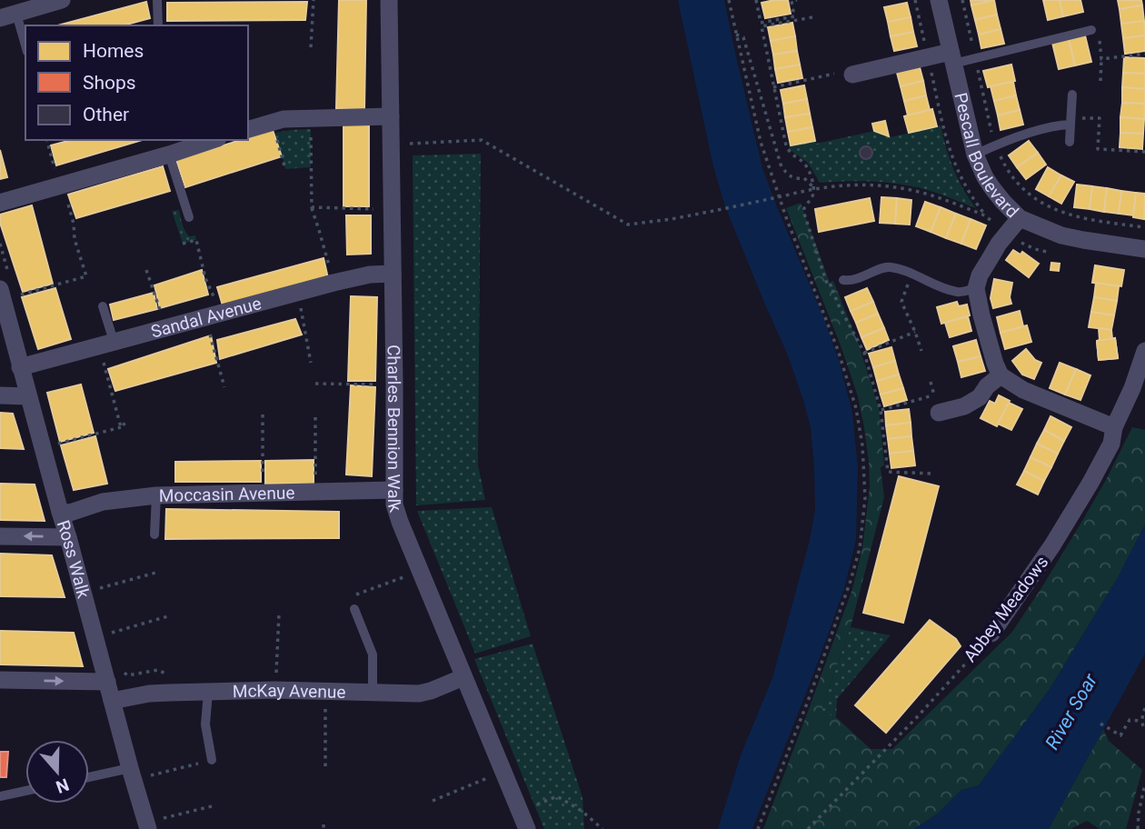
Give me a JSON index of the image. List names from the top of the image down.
{
  "streets": {
    "street": [
      "Pescall Boulevard",
      "Sandal Avenue",
      "Charles Bennion Walk",
      "Moccasin Avenue",
      "Ross Walk",
      "Abbey Meadows",
      "McKay Avenue"
    ]
  },
  "crossings": [
    ["Sandal Avenue", "Charles Bennion Walk"],
    ["Sandal Avenue", "Ross Walk"],
    ["Charles Bennion Walk", "Moccasin Avenue"],
    ["Charles Bennion Walk", "McKay Avenue"],
    ["Moccasin Avenue", "Ross Walk"],
    ["Ross Walk", "McKay Avenue"]
  ],
  "water": ["River Soar"],
  "legend": ["Homes", "Shops", "Other"],
  "north": "bottom"
}
